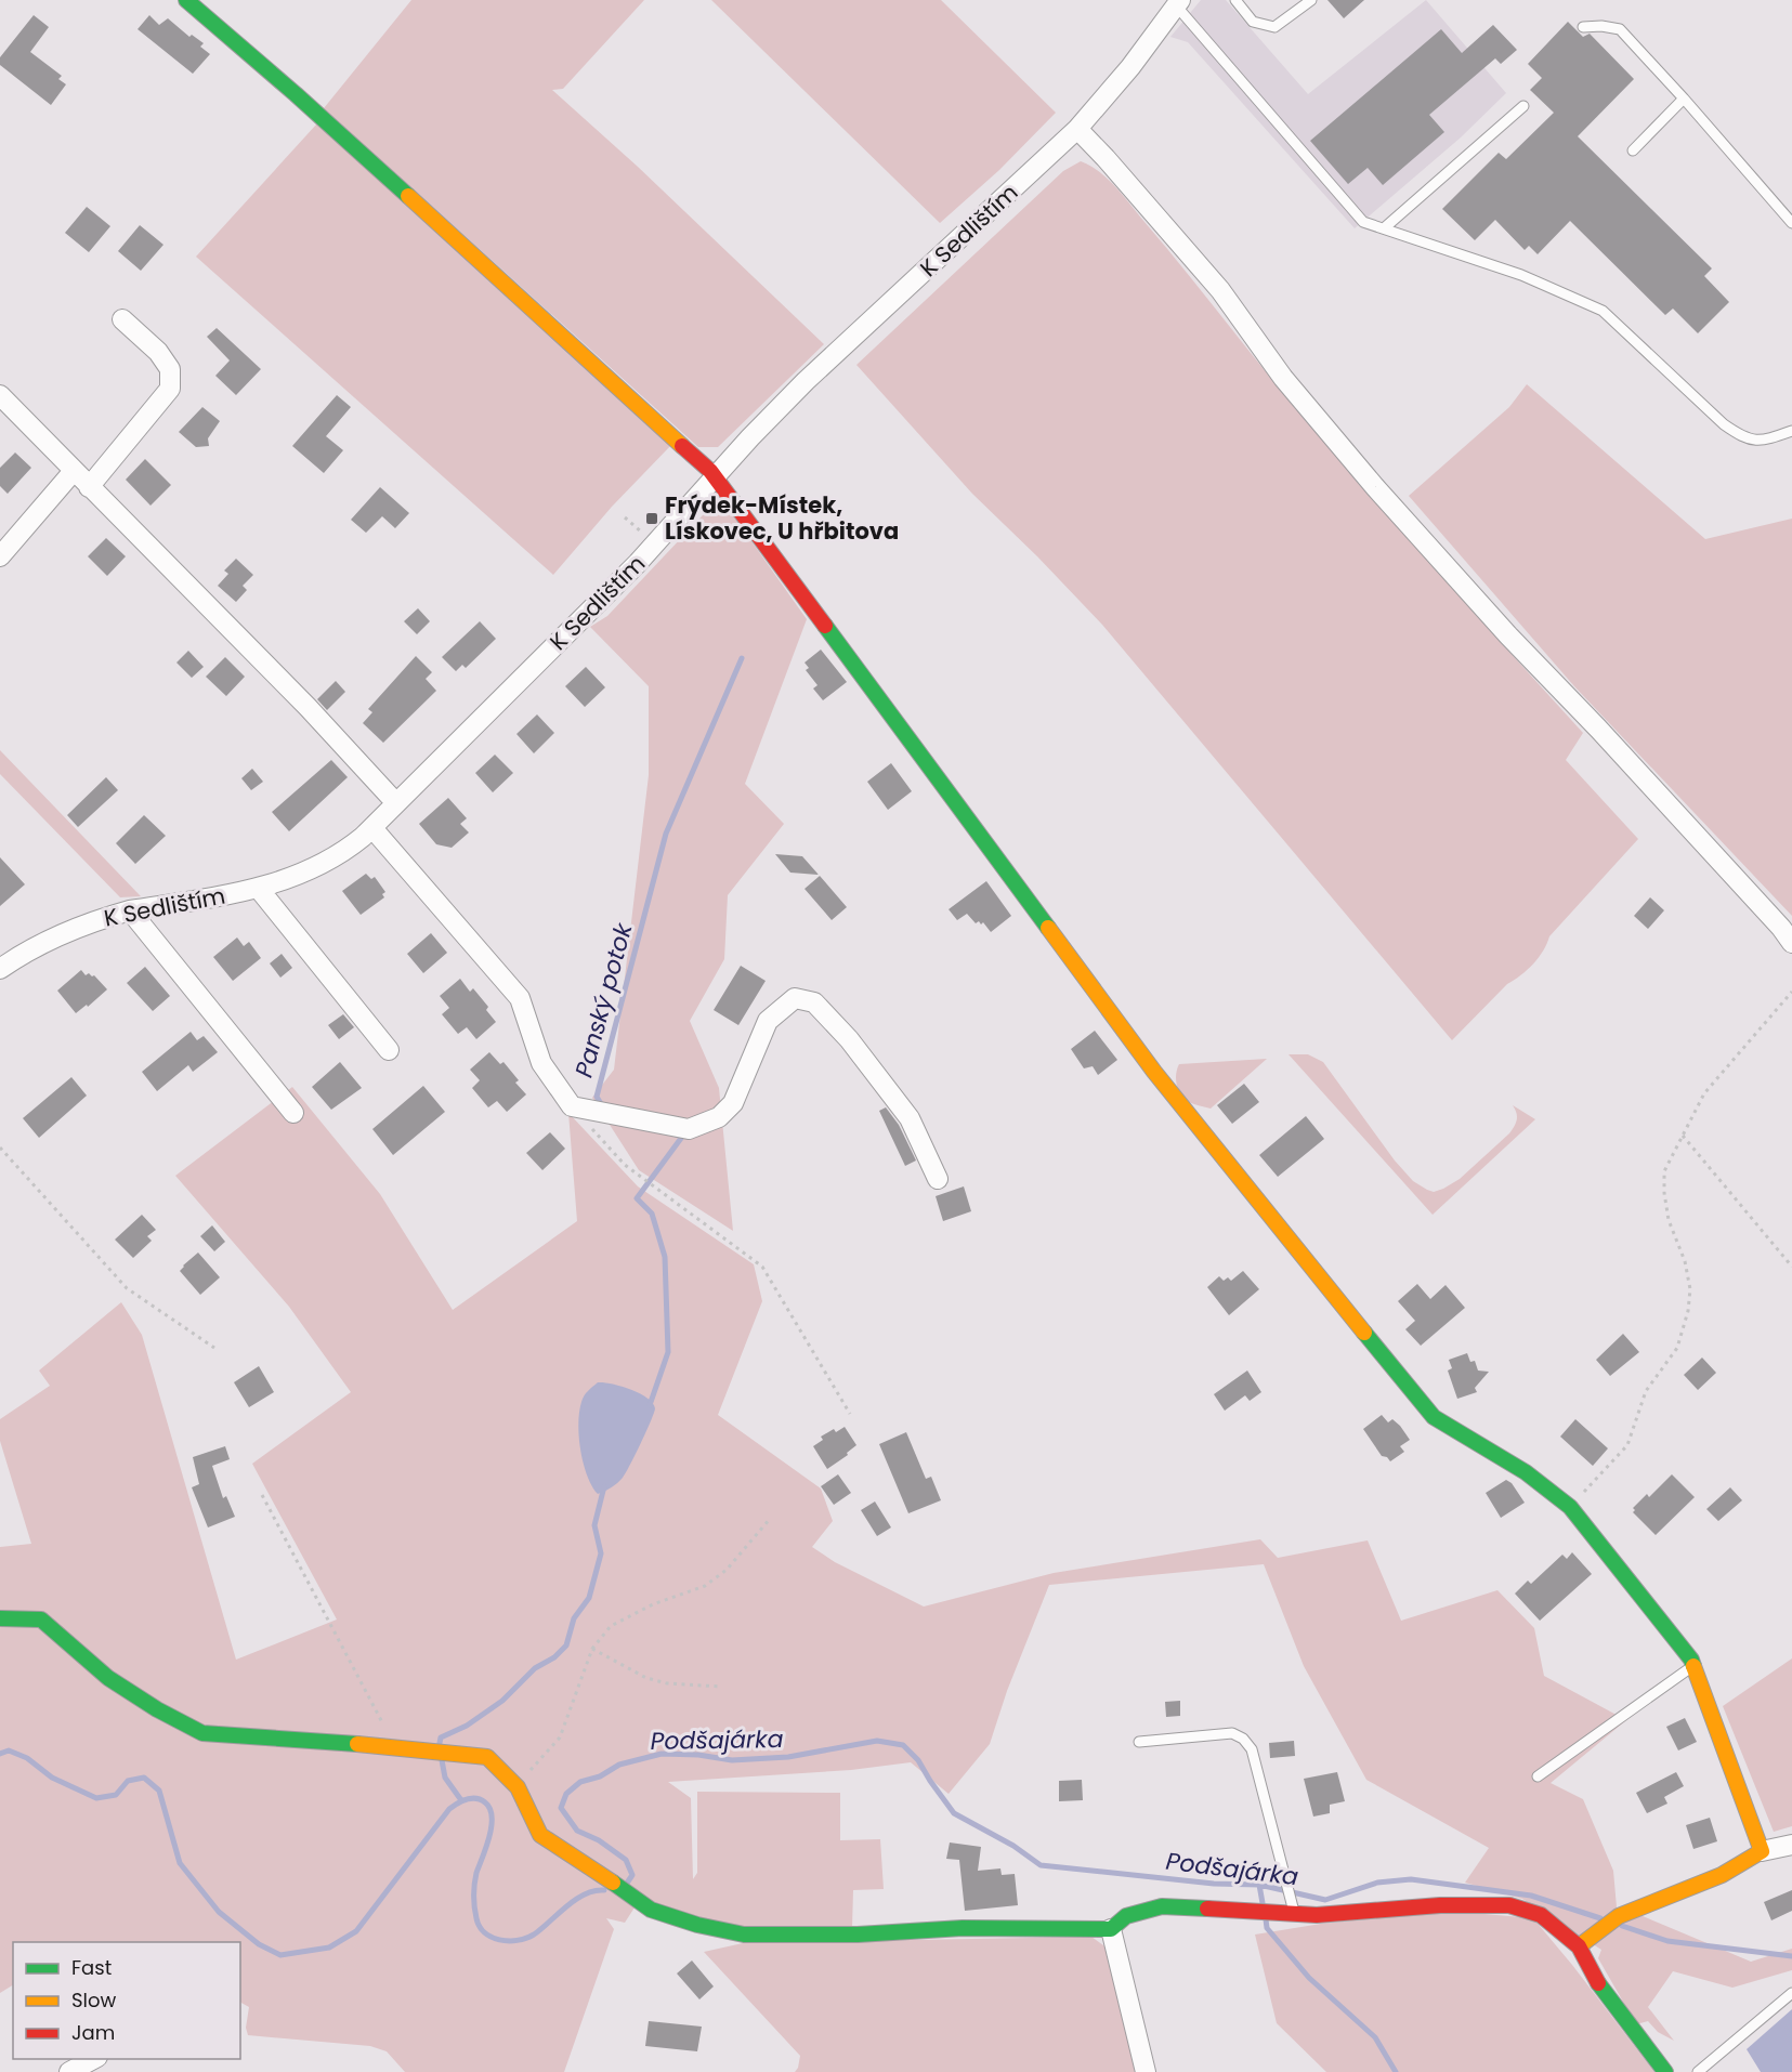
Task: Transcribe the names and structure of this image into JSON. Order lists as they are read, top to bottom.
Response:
{
  "streets": {
    "street": ["K Sedlištím"]
  },
  "water": ["Panský potok", "Podšajárka"],
  "places": {
    "transit": ["Frýdek-Místek, Lískovec, U hřbitova"]
  },
  "legend": ["Fast", "Slow", "Jam"]
}
